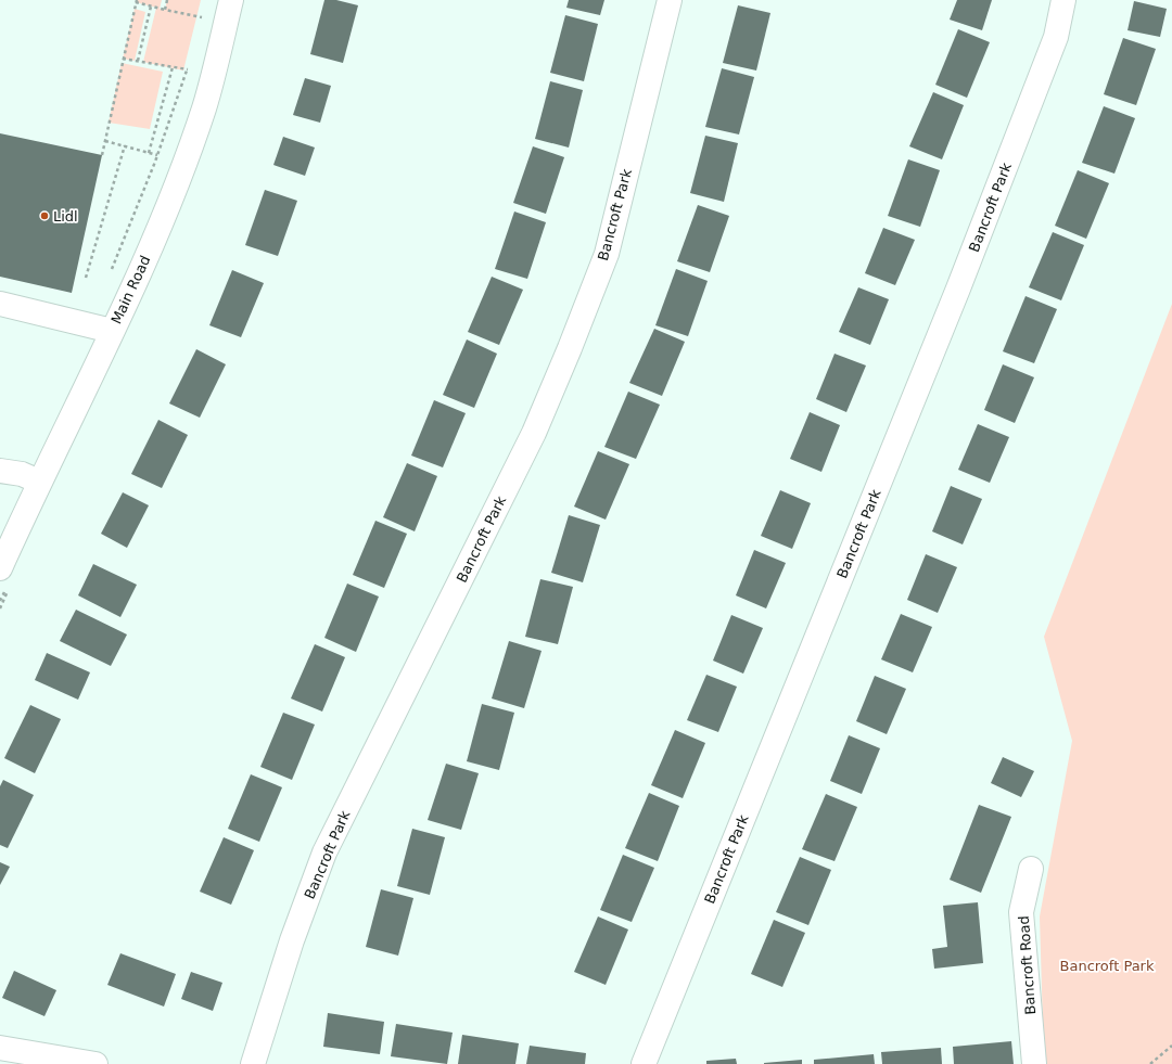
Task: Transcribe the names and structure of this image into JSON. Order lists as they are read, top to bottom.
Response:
{
  "streets": {
    "street": ["Bancroft Park", "Main Road", "Bancroft Road"]
  },
  "parks": ["Bancroft Park"],
  "places": ["Lidl"]
}
